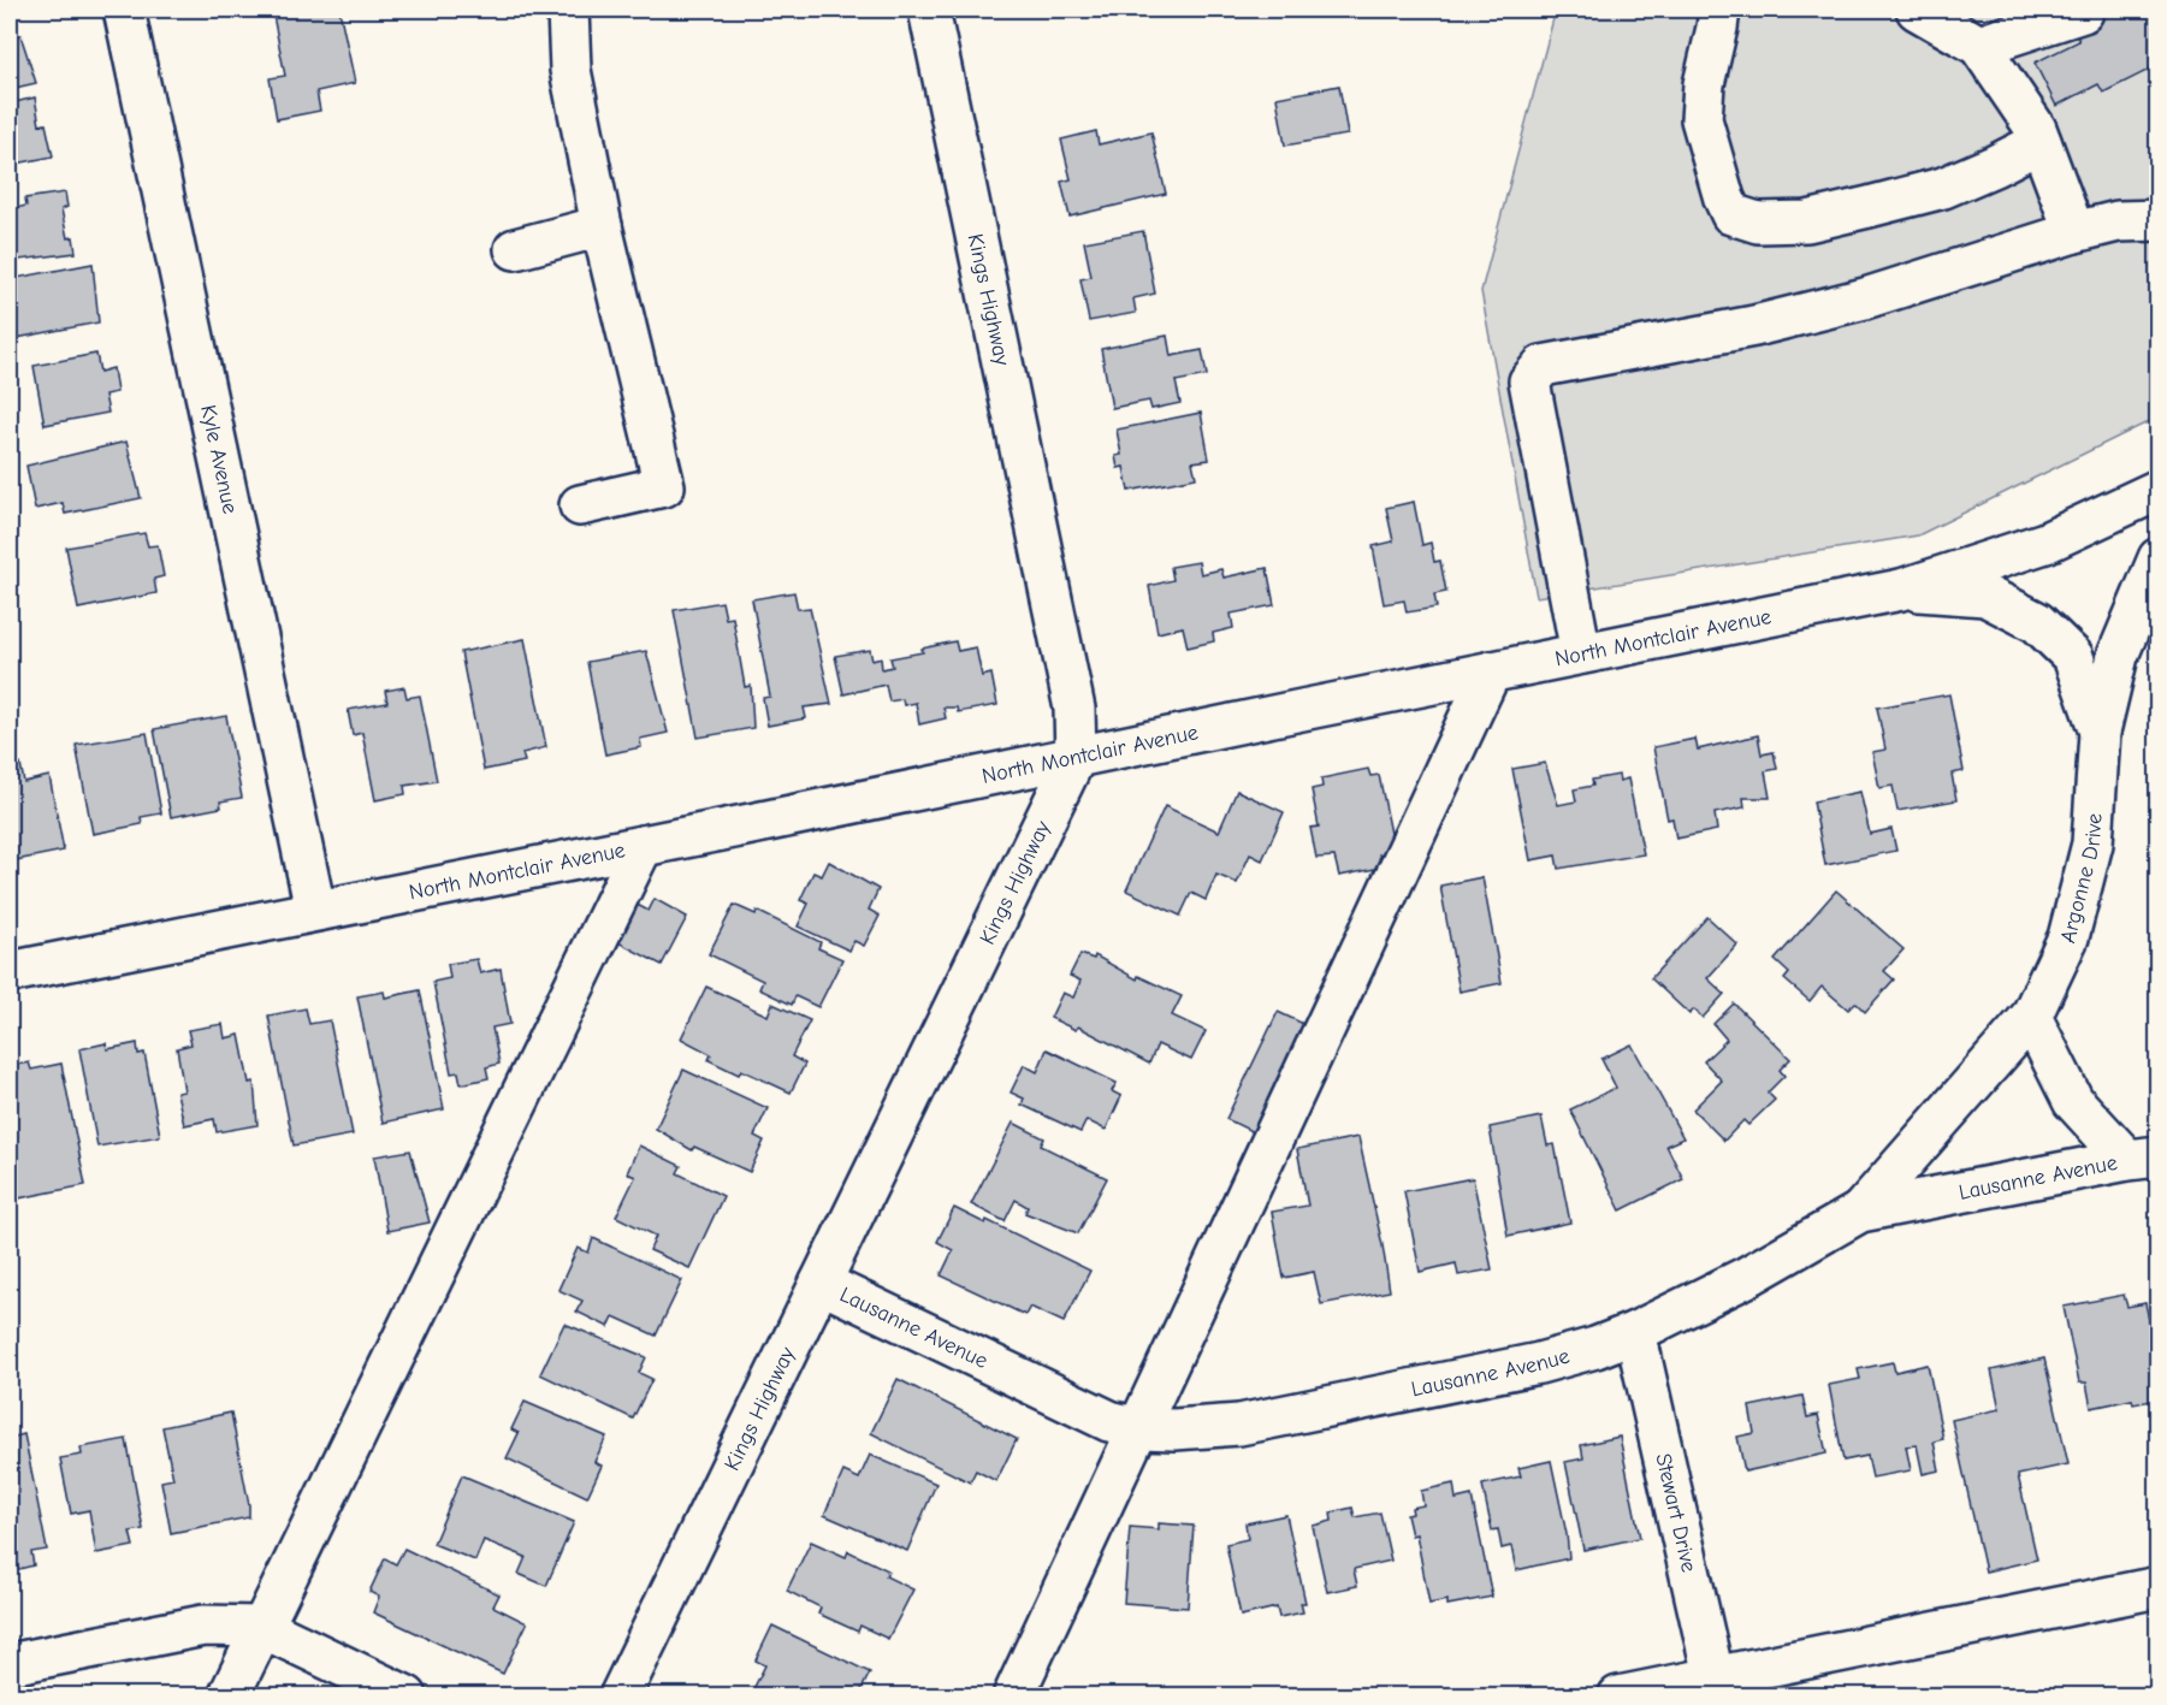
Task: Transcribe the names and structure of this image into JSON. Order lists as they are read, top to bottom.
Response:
{
  "streets": {
    "street": [
      "Kings Highway",
      "Kyle Avenue",
      "North Montclair Avenue",
      "Argonne Drive",
      "Lausanne Avenue",
      "Stewart Drive"
    ]
  },
  "crossings": [
    ["Kings Highway", "North Montclair Avenue"],
    ["Kings Highway", "Lausanne Avenue"],
    ["Kyle Avenue", "North Montclair Avenue"],
    ["North Montclair Avenue", "Argonne Drive"],
    ["Argonne Drive", "Lausanne Avenue"],
    ["Lausanne Avenue", "Stewart Drive"]
  ]
}
